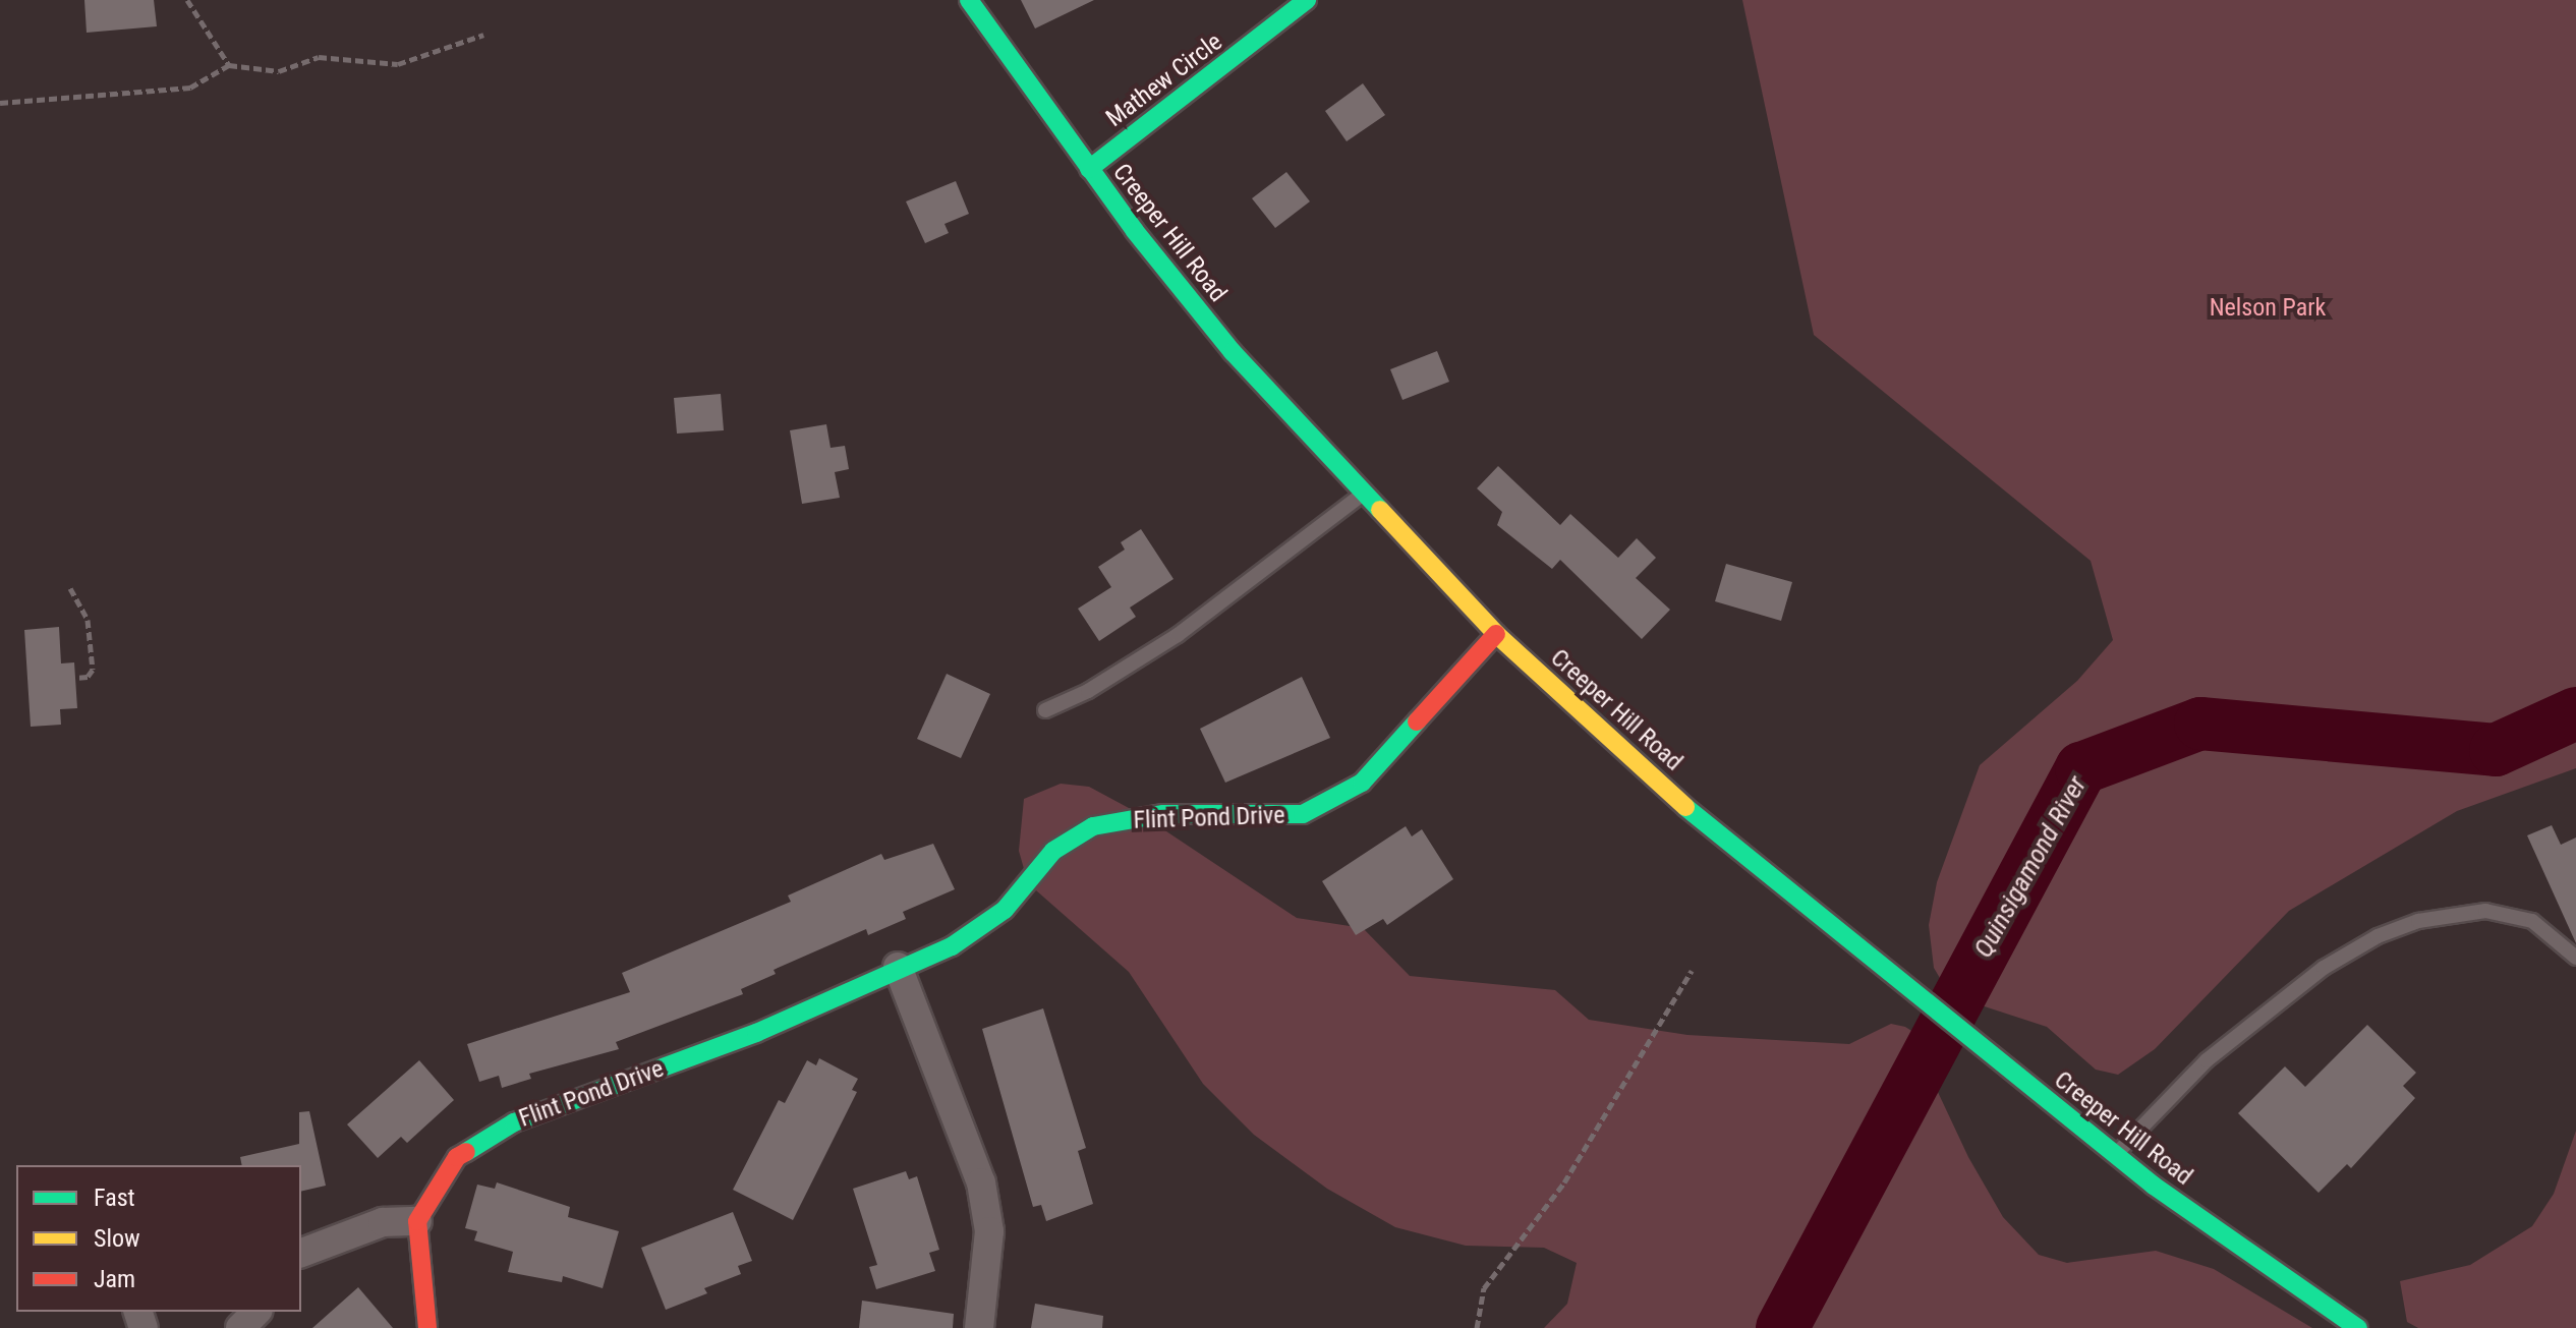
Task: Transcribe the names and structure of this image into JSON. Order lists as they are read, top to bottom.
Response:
{
  "streets": {
    "street": ["Mathew Circle", "Creeper Hill Road", "Flint Pond Drive"]
  },
  "crossings": [
    ["Mathew Circle", "Creeper Hill Road"],
    ["Creeper Hill Road", "Flint Pond Drive"]
  ],
  "water": ["Quinsigamond River"],
  "parks": ["Nelson Park"],
  "legend": ["Fast", "Slow", "Jam"]
}
